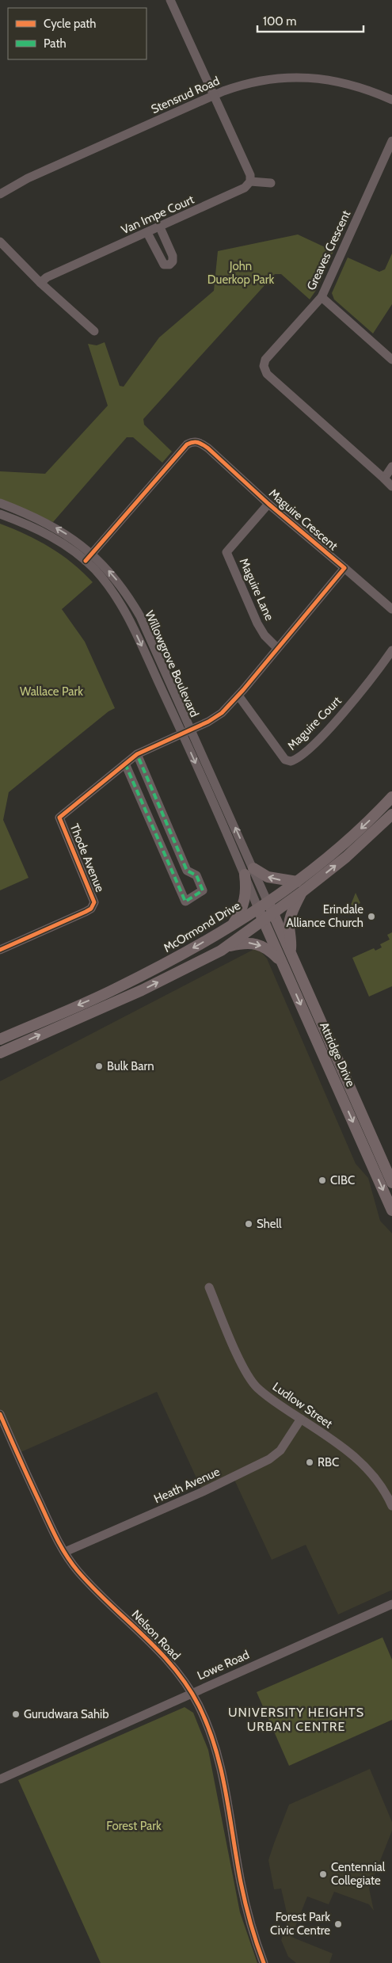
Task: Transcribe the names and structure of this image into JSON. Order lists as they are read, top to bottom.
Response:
{
  "streets": {
    "main road": ["McOrmond Drive", "Attridge Drive"],
    "street": [
      "Stensrud Road",
      "Van Impe Court",
      "Greaves Crescent",
      "Maguire Crescent",
      "Maguire Lane",
      "Willowgrove Boulevard",
      "Maguire Court",
      "Thode Avenue",
      "Ludlow Street",
      "Heath Avenue",
      "Nelson Road",
      "Lowe Road"
    ]
  },
  "crossings": [
    ["Maguire Crescent", "Maguire Lane"],
    ["Maguire Crescent", "Willowgrove Boulevard"],
    ["Willowgrove Boulevard", "Thode Avenue"],
    ["Willowgrove Boulevard", "McOrmond Drive"],
    ["Willowgrove Boulevard", "Attridge Drive"],
    ["McOrmond Drive", "Attridge Drive"],
    ["Ludlow Street", "Heath Avenue"],
    ["Heath Avenue", "Nelson Road"],
    ["Nelson Road", "Lowe Road"]
  ],
  "districts": ["UNIVERSITY HEIGHTS URBAN CENTRE"],
  "parks": ["John Duerkop Park", "Wallace Park", "Forest Park"],
  "places": [
    "Erindale Alliance Church",
    "Bulk Barn",
    "CIBC",
    "Shell",
    "RBC",
    "Gurudwara Sahib",
    "Centennial Collegiate",
    "Forest Park Civic Centre"
  ],
  "legend": ["Cycle path", "Path"],
  "scale_bar": "100 m"
}
